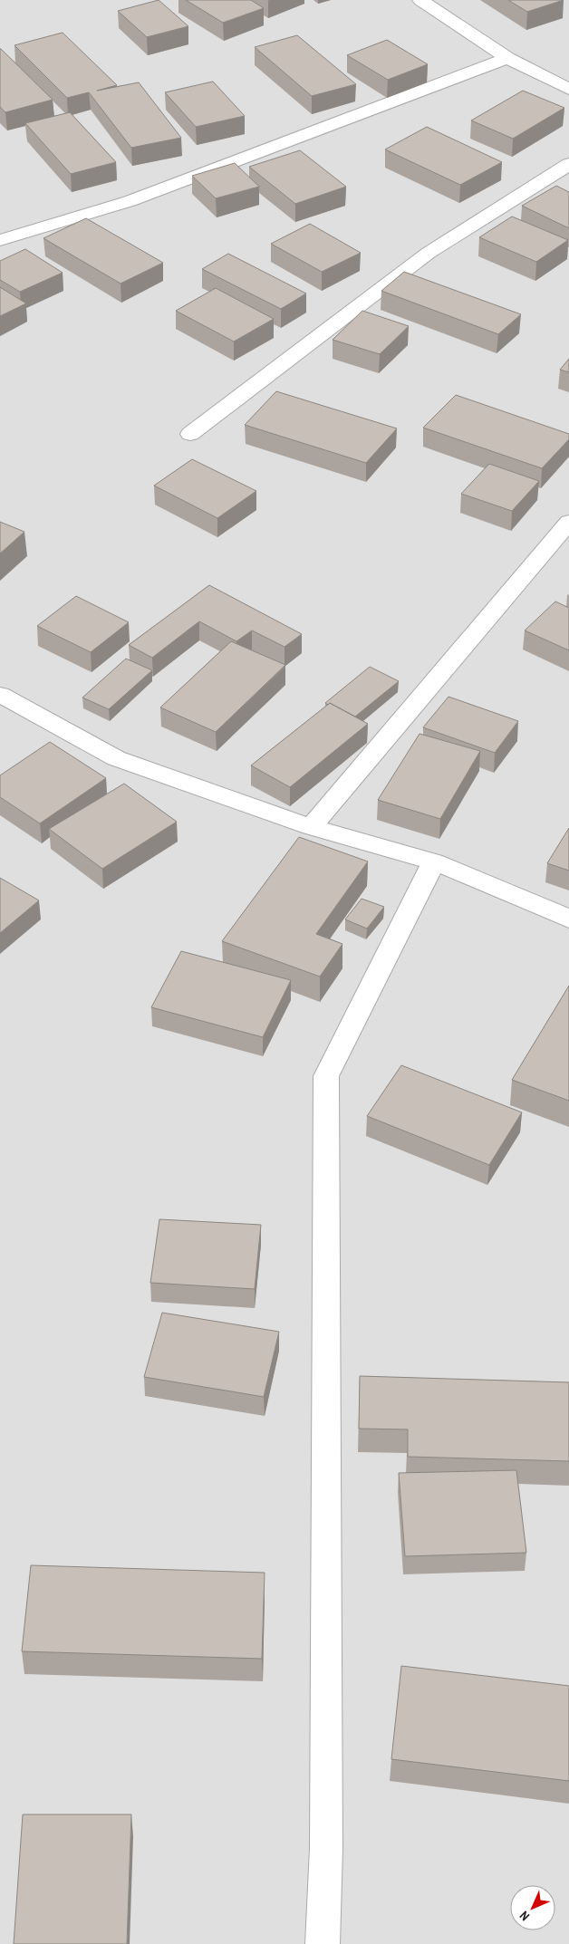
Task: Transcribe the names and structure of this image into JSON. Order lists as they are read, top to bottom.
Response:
{
  "north": "bottom left"
}
